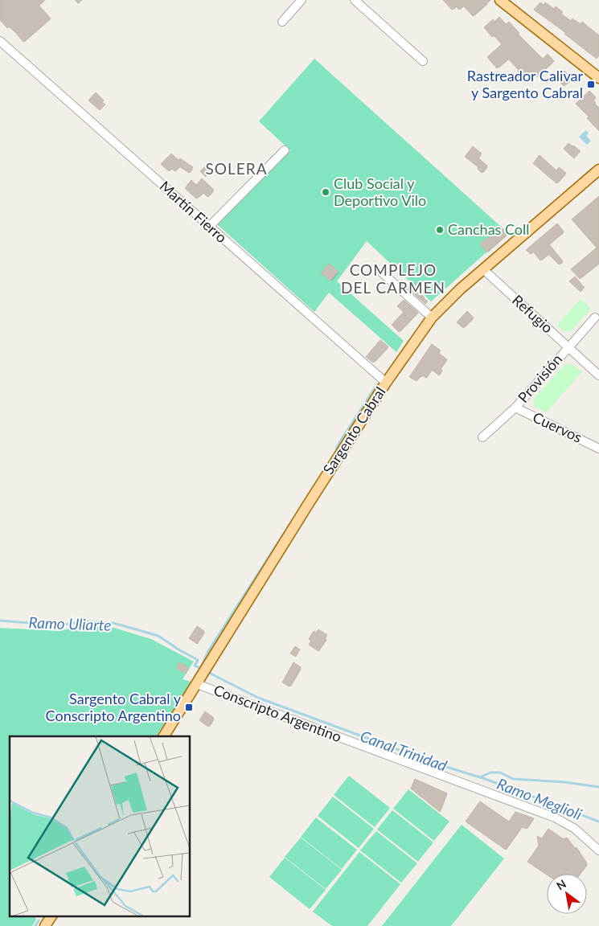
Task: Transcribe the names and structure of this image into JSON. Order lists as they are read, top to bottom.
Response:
{
  "streets": {
    "main road": ["Sargento Cabral"],
    "street": [
      "Martín Fierro",
      "Refugio",
      "Provisión",
      "Cuervos",
      "Conscripto Argentino"
    ]
  },
  "crossings": [
    ["Martín Fierro", "Sargento Cabral"],
    ["Refugio", "Provisión"],
    ["Refugio", "Sargento Cabral"],
    ["Provisión", "Cuervos"],
    ["Sargento Cabral", "Conscripto Argentino"]
  ],
  "districts": ["SOLERA", "COMPLEJO DEL CARMEN"],
  "water": ["Ramo Uliarte", "Canal Trinidad", "Ramo Meglioli"],
  "places": {
    "transit": ["Rastreador Calivar y Sargento Cabral", "Sargento Cabral y Conscripto Argentino"],
    "other": ["Club Social y Deportivo Vilo", "Canchas Coll"]
  },
  "north": "top left"
}
